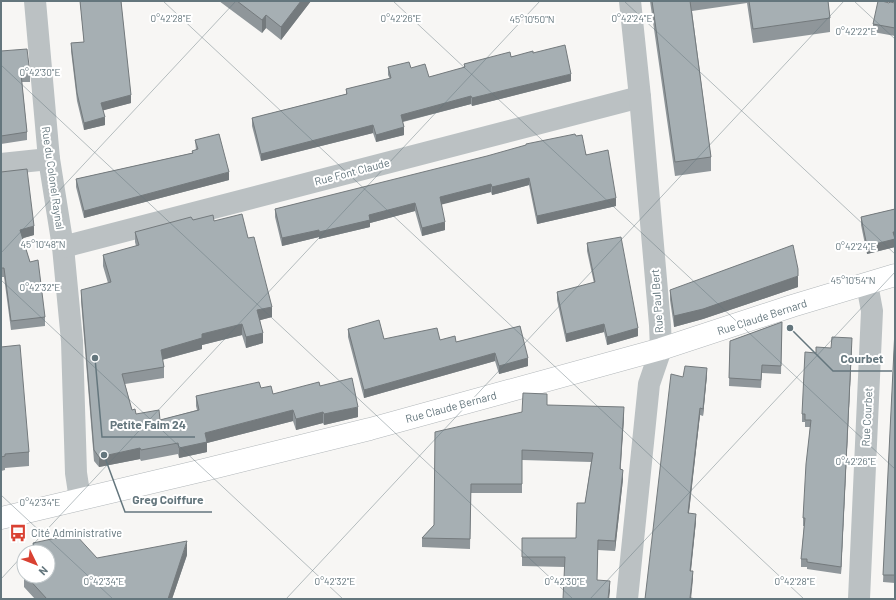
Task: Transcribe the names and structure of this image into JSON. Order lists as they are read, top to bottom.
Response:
{
  "streets": {
    "main road": ["Rue Claude Bernard"],
    "street": [
      "Rue Font Claude",
      "Rue du Colonel Raynal",
      "Rue Paul Bert",
      "Rue Courbet"
    ]
  },
  "crossings": [
    ["Rue Font Claude", "Rue du Colonel Raynal"],
    ["Rue Font Claude", "Rue Paul Bert"],
    ["Rue du Colonel Raynal", "Rue Claude Bernard"],
    ["Rue Paul Bert", "Rue Claude Bernard"],
    ["Rue Claude Bernard", "Rue Courbet"]
  ],
  "places": {
    "other": ["Courbet", "Petite Faim 24", "Greg Coiffure"],
    "bus stop": ["Cité Administrative"]
  },
  "north": "bottom right",
  "coordinates": [
    "0°42'28\"E",
    "0°42'26\"E",
    "0°42'24\"E",
    "45°10'50\"N",
    "0°42'22\"E",
    "0°42'30\"E",
    "45°10'48\"N",
    "45°10'54\"N",
    "0°42'32\"E",
    "0°42'34\"E"
  ]
}
